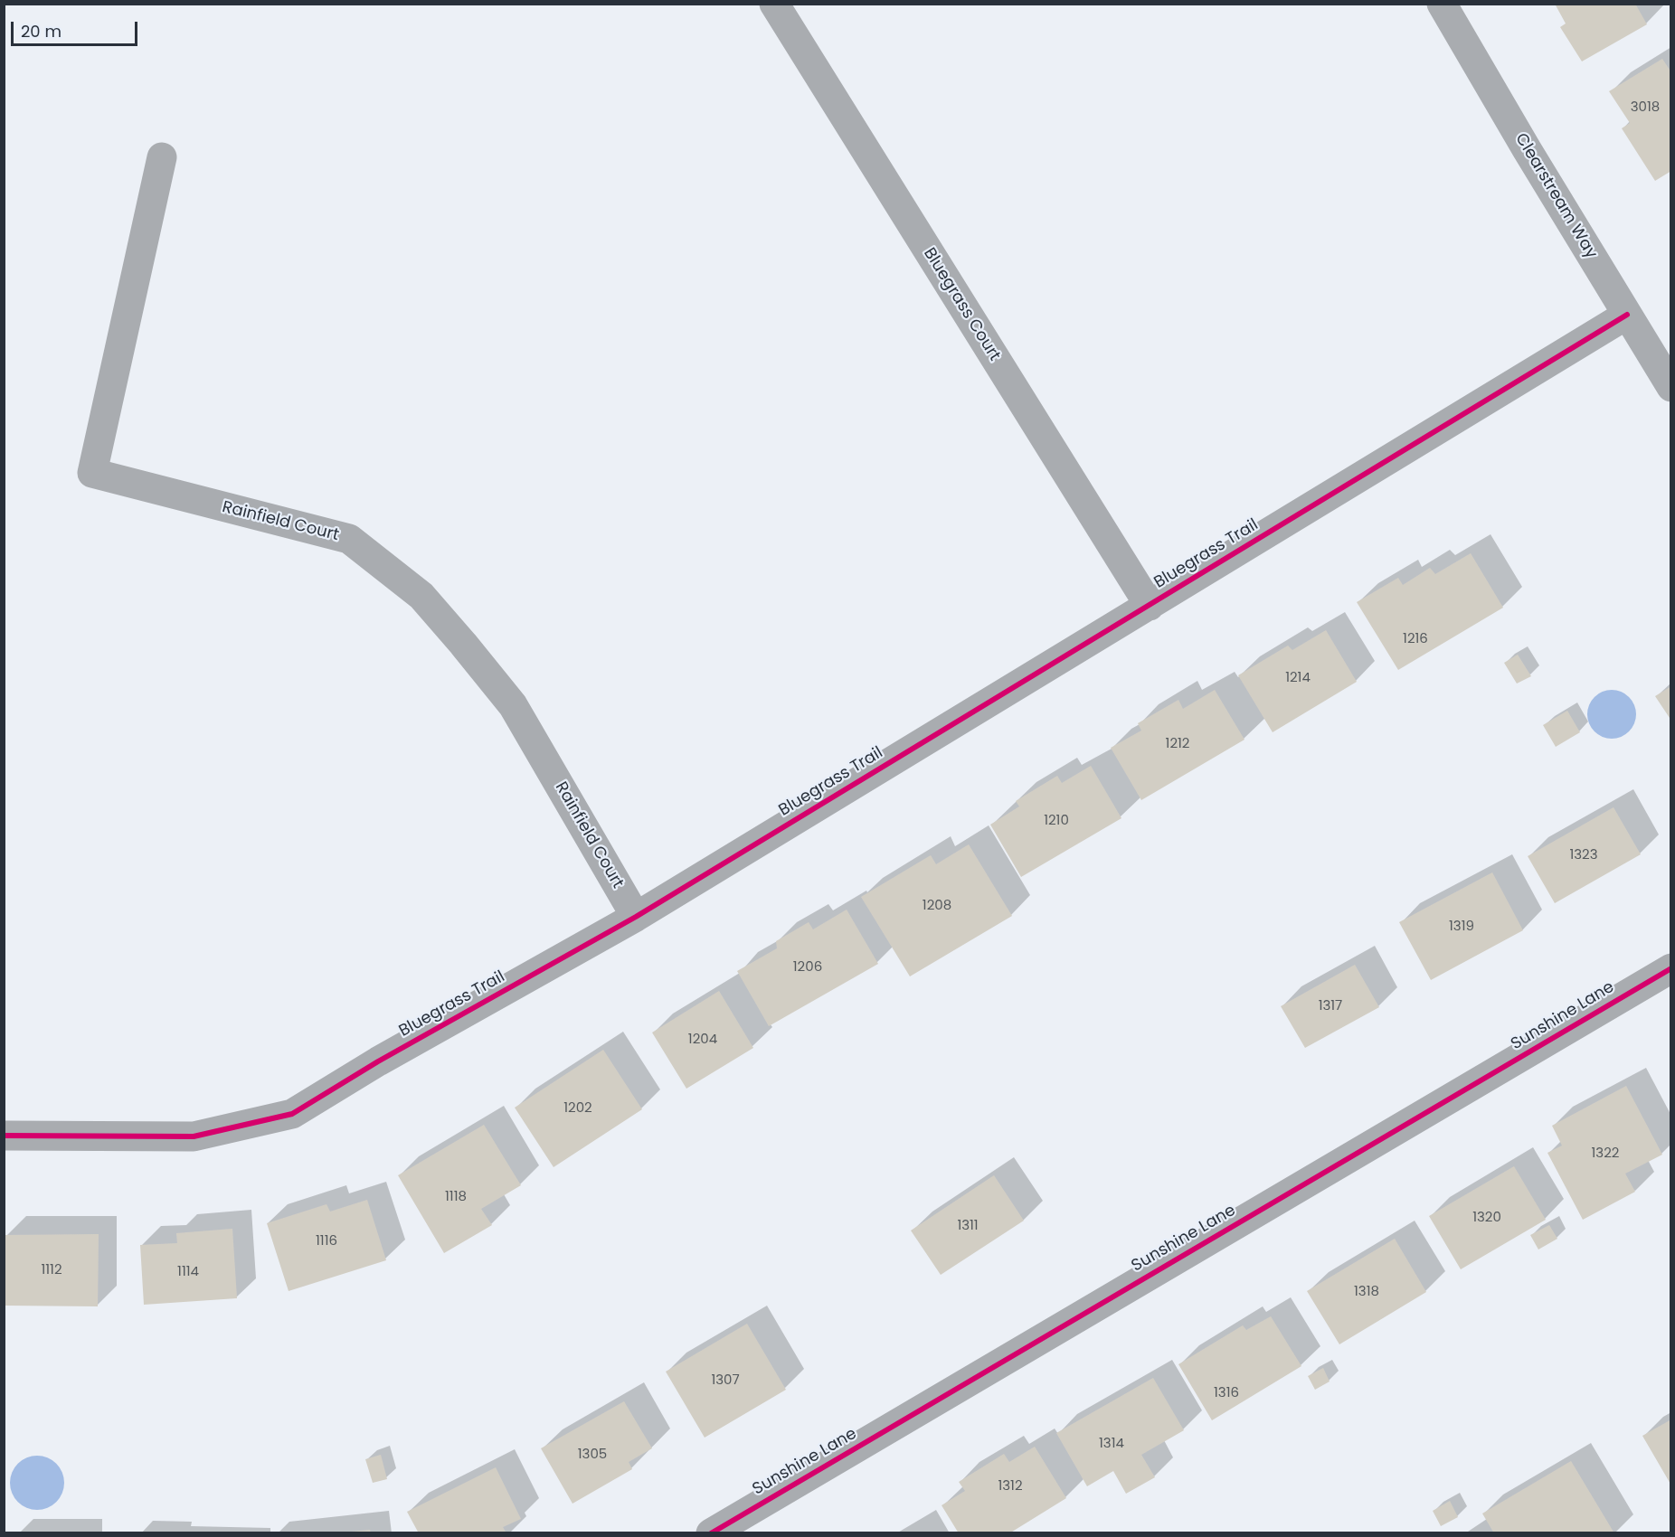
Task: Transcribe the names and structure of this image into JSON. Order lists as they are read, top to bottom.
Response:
{
  "streets": {
    "street": [
      "Clearstream Way",
      "Bluegrass Court",
      "Rainfield Court",
      "Bluegrass Trail",
      "Sunshine Lane"
    ]
  },
  "crossings": [
    ["Clearstream Way", "Bluegrass Trail"],
    ["Bluegrass Court", "Bluegrass Trail"],
    ["Rainfield Court", "Bluegrass Trail"]
  ],
  "house_numbers": [
    "3018",
    "1216",
    "1214",
    "1212",
    "1210",
    "1323",
    "1208",
    "1319",
    "1206",
    "1317",
    "1204",
    "1202",
    "1322",
    "1118",
    "1320",
    "1311",
    "1116",
    "1112",
    "1114",
    "1318",
    "1307",
    "1316",
    "1314",
    "1305",
    "1312"
  ],
  "scale_bar": "20 m"
}
